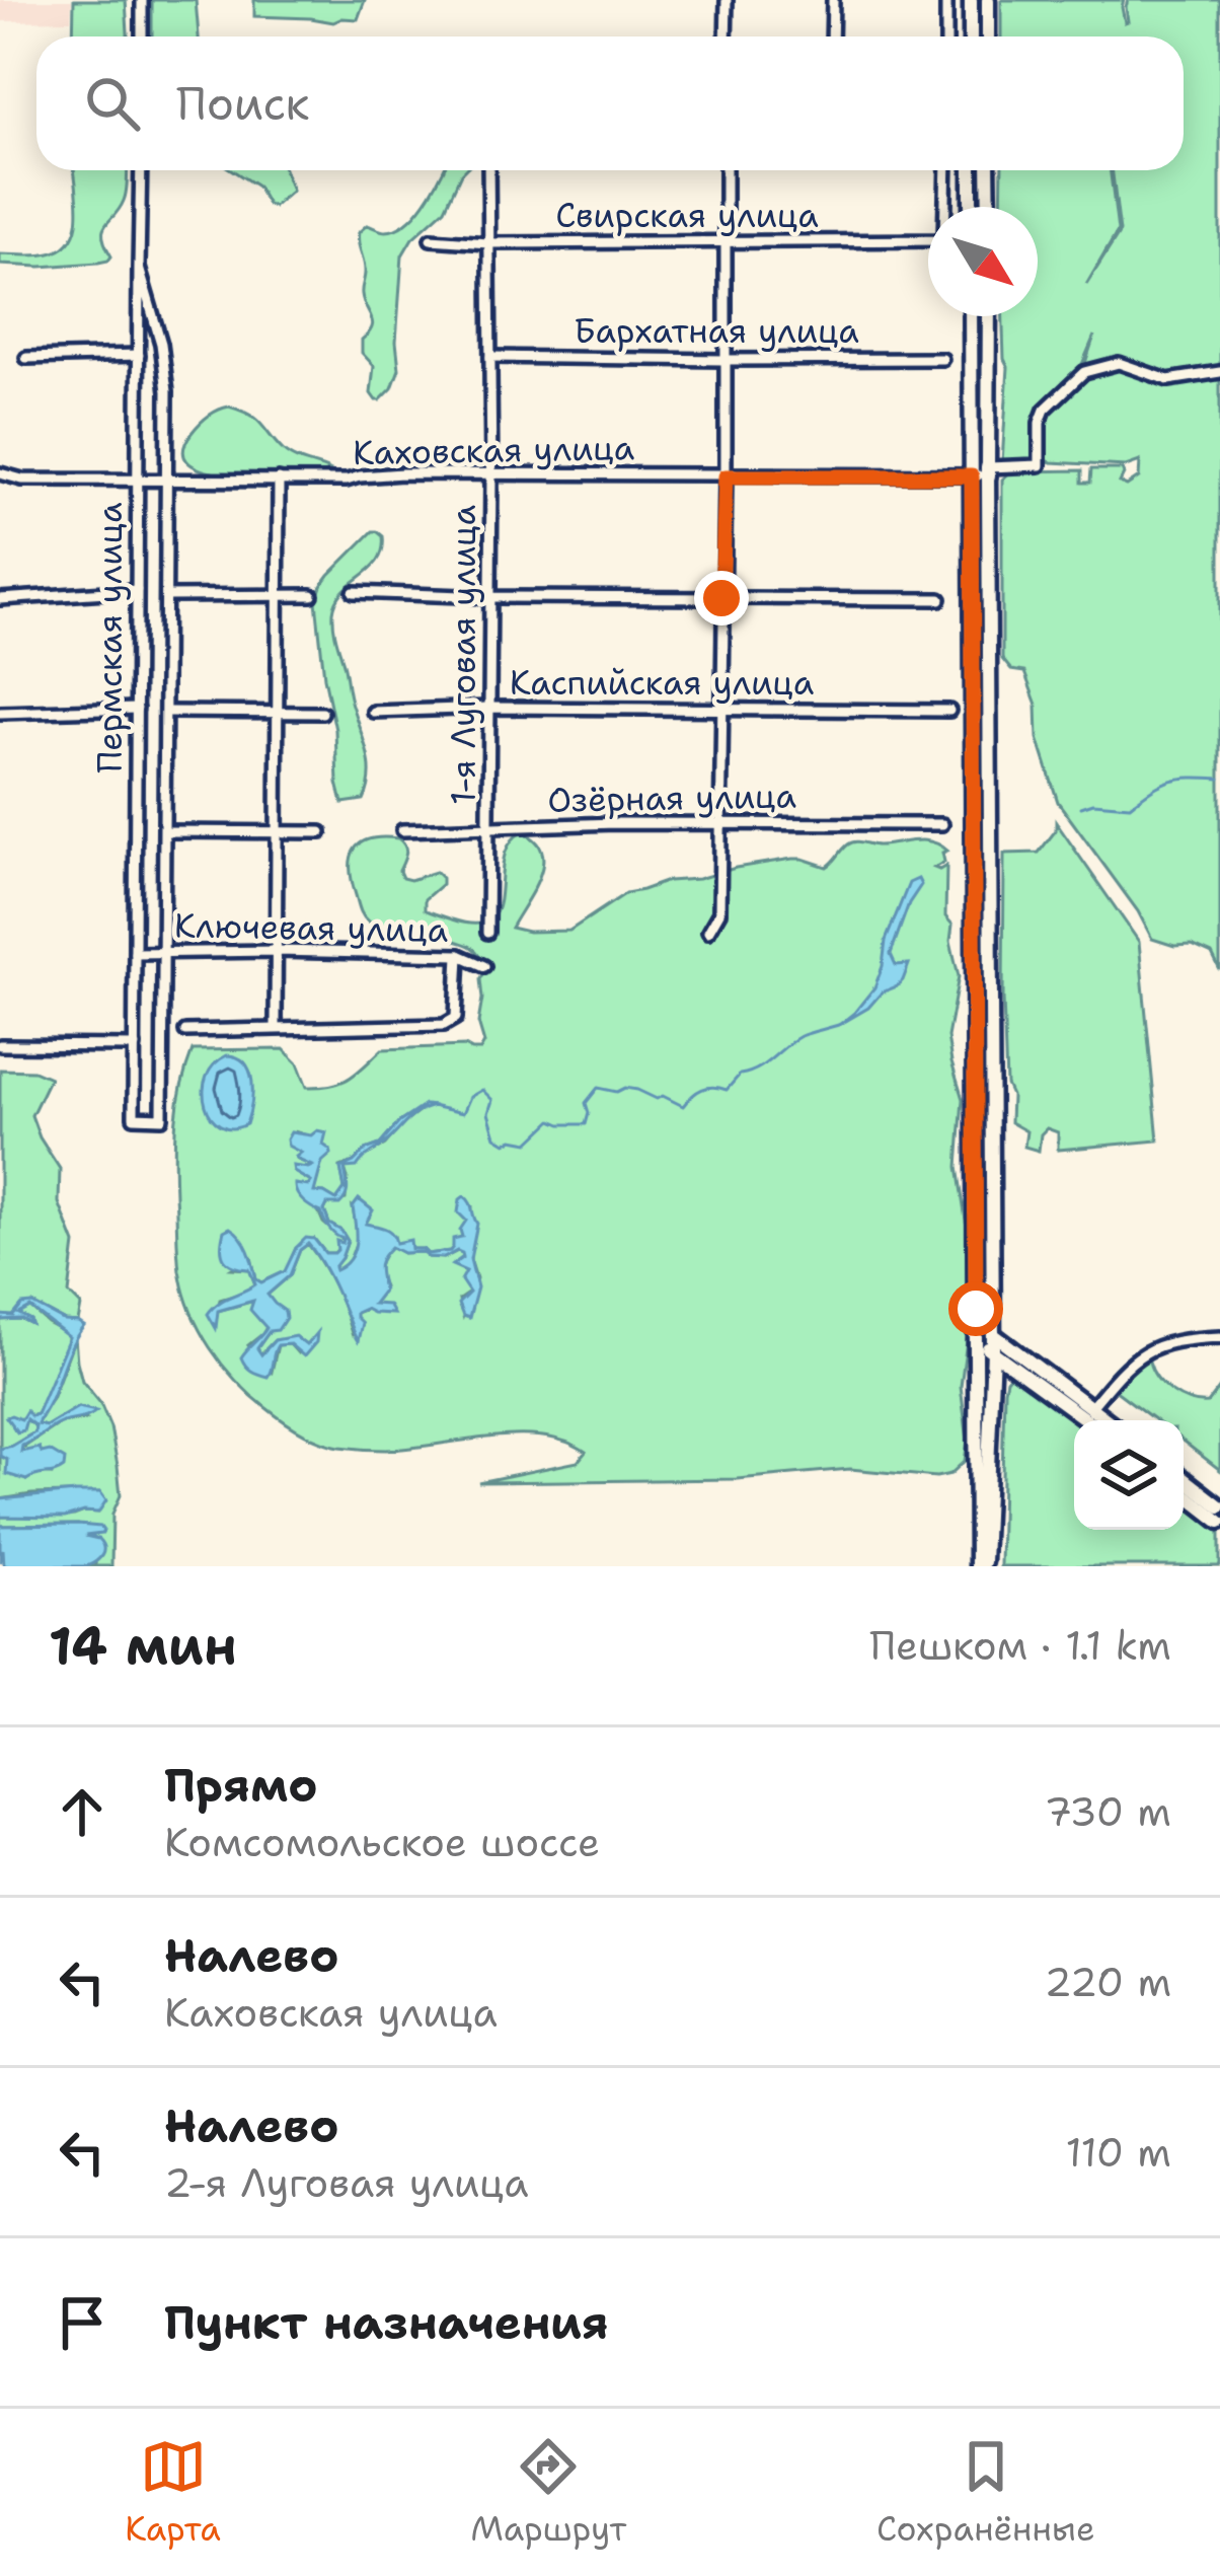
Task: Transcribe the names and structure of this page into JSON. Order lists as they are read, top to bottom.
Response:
{
  "streets": {
    "street": [
      "Свирская улица",
      "Бархатная улица",
      "Каховская улица",
      "Пермская улица",
      "1-я Луговая улица",
      "Каспийская улица",
      "Озёрная улица",
      "Ключевая улица"
    ]
  },
  "crossings": [
    ["Свирская улица", "1-я Луговая улица"],
    ["Бархатная улица", "1-я Луговая улица"],
    ["Каховская улица", "Пермская улица"],
    ["Каховская улица", "1-я Луговая улица"],
    ["Пермская улица", "Ключевая улица"],
    ["1-я Луговая улица", "Каспийская улица"],
    ["1-я Луговая улица", "Озёрная улица"]
  ],
  "north": "bottom right",
  "page": {
    "search": "Поиск",
    "heading": ["14 мин", "Пешком · 1.1 km"],
    "list": [
      ["Прямо", "Комсомольское шоссе", "730 m"],
      ["Налево", "Каховская улица", "220 m"],
      ["Налево", "2-я Луговая улица", "110 m"],
      "Пункт назначения"
    ],
    "nav": ["Карта", "Маршрут", "Сохранённые"]
  }
}
